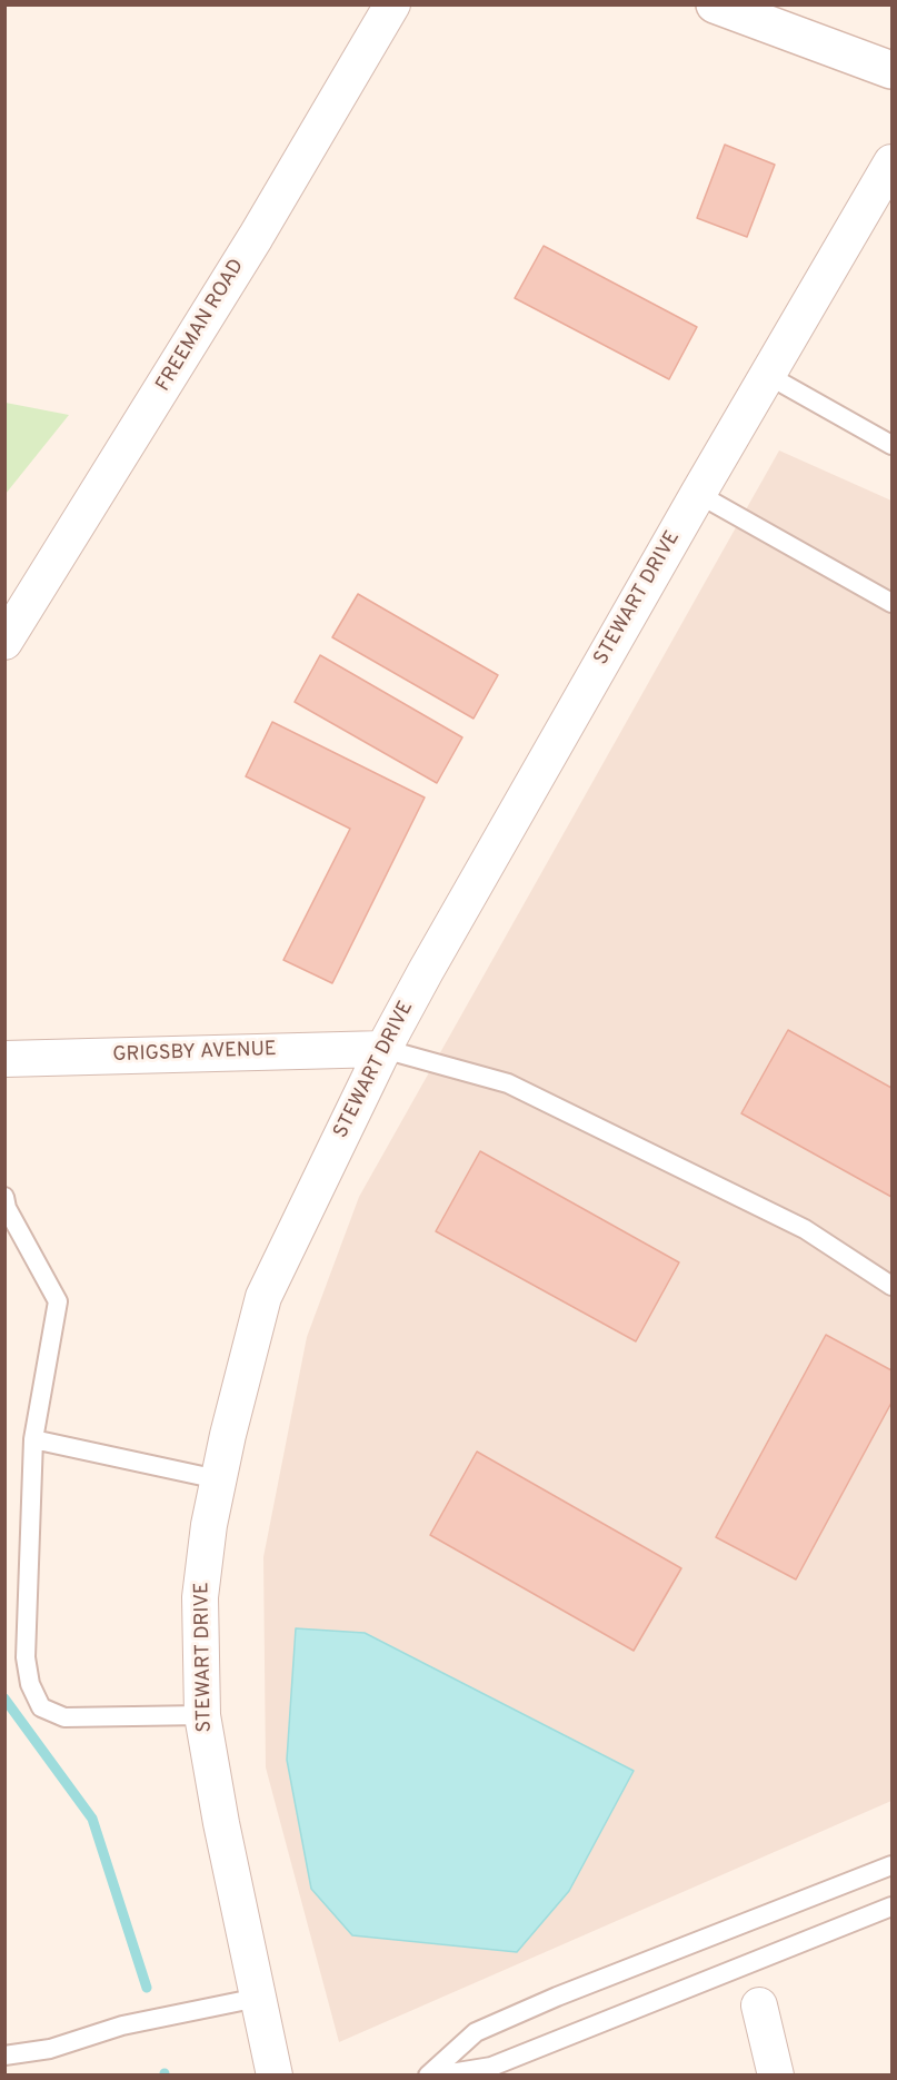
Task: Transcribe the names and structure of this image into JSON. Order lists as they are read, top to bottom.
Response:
{
  "streets": {
    "street": ["FREEMAN ROAD", "STEWART DRIVE", "GRIGSBY AVENUE"]
  },
  "crossings": [
    ["STEWART DRIVE", "GRIGSBY AVENUE"]
  ]
}
